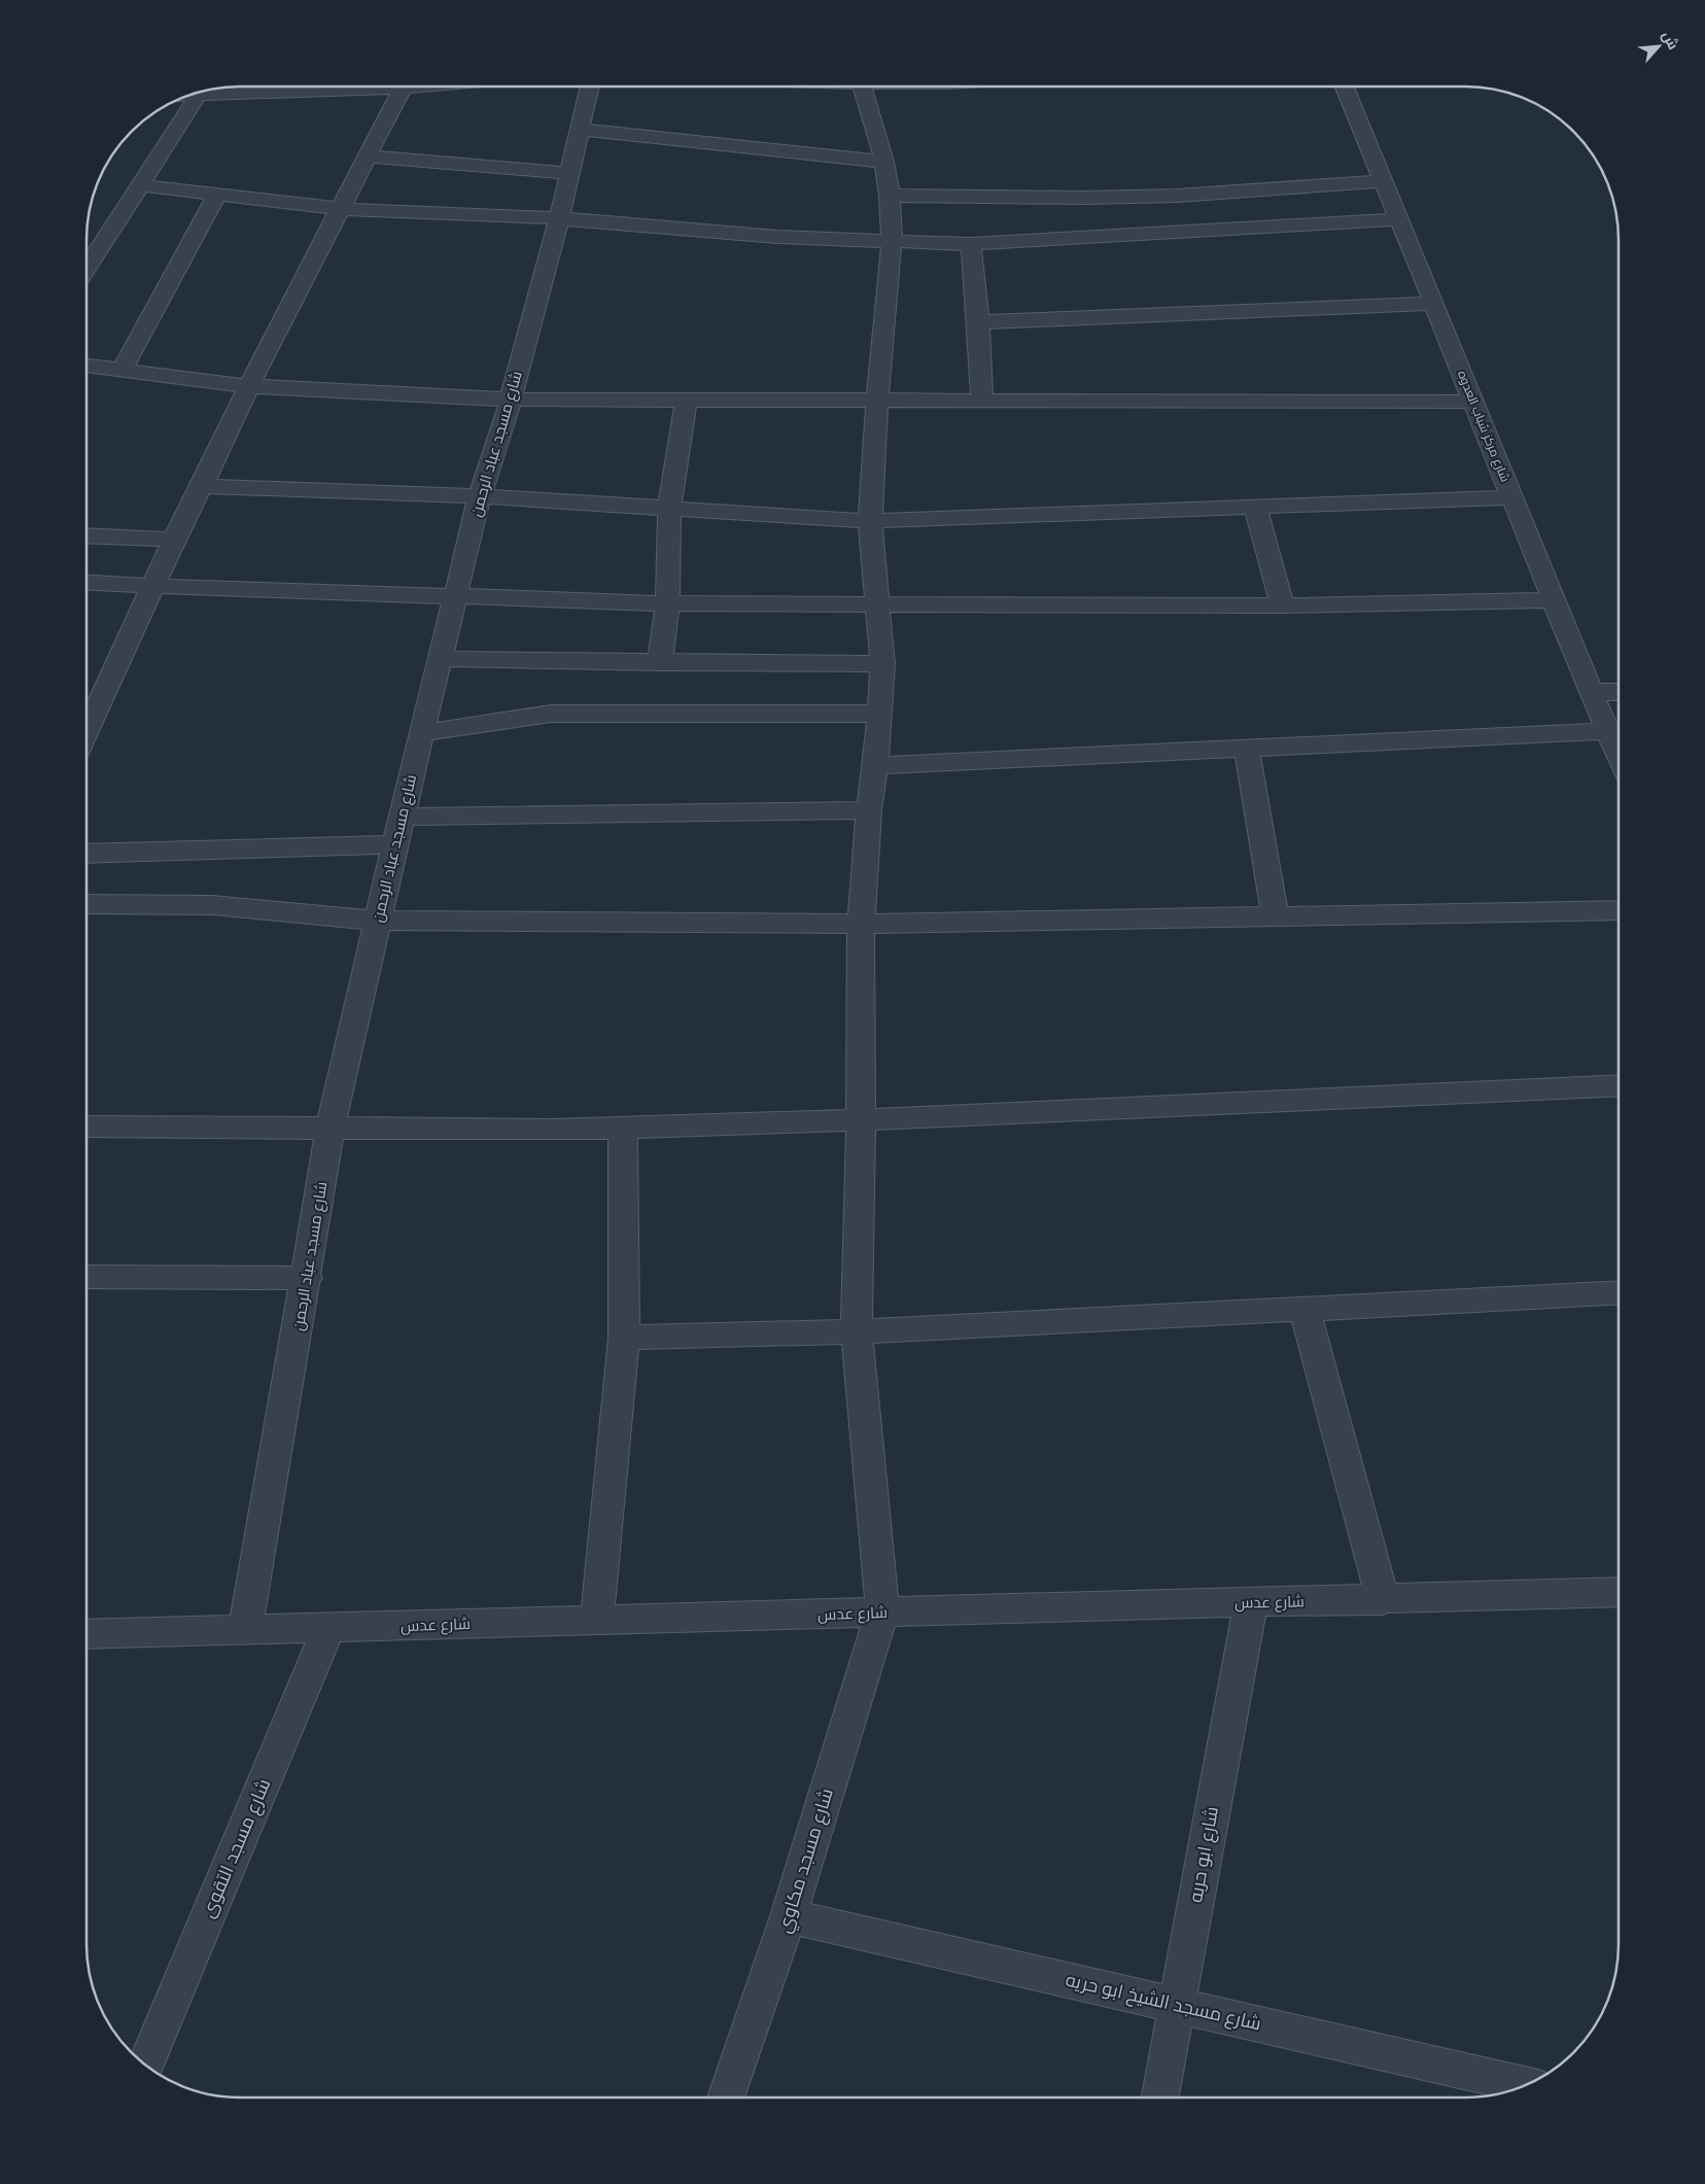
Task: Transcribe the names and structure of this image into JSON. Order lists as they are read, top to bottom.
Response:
{
  "streets": {
    "street": [
      "شارع مركز شباب العدوه",
      "شارع مسجد عباد الرحمن",
      "شارع عدس",
      "شارع مسجد التقوى",
      "شارع ابو حربه",
      "شارع مسجد مكاوي",
      "شارع مسجد الشيخ ابو حريه"
    ]
  },
  "crossings": [
    ["شارع مسجد عباد الرحمن", "شارع عدس"],
    ["شارع عدس", "شارع مسجد التقوى"],
    ["شارع عدس", "شارع ابو حربه"],
    ["شارع عدس", "شارع مسجد مكاوي"],
    ["شارع ابو حربه", "شارع مسجد الشيخ ابو حريه"],
    ["شارع مسجد مكاوي", "شارع مسجد الشيخ ابو حريه"]
  ],
  "north": "top right"
}
